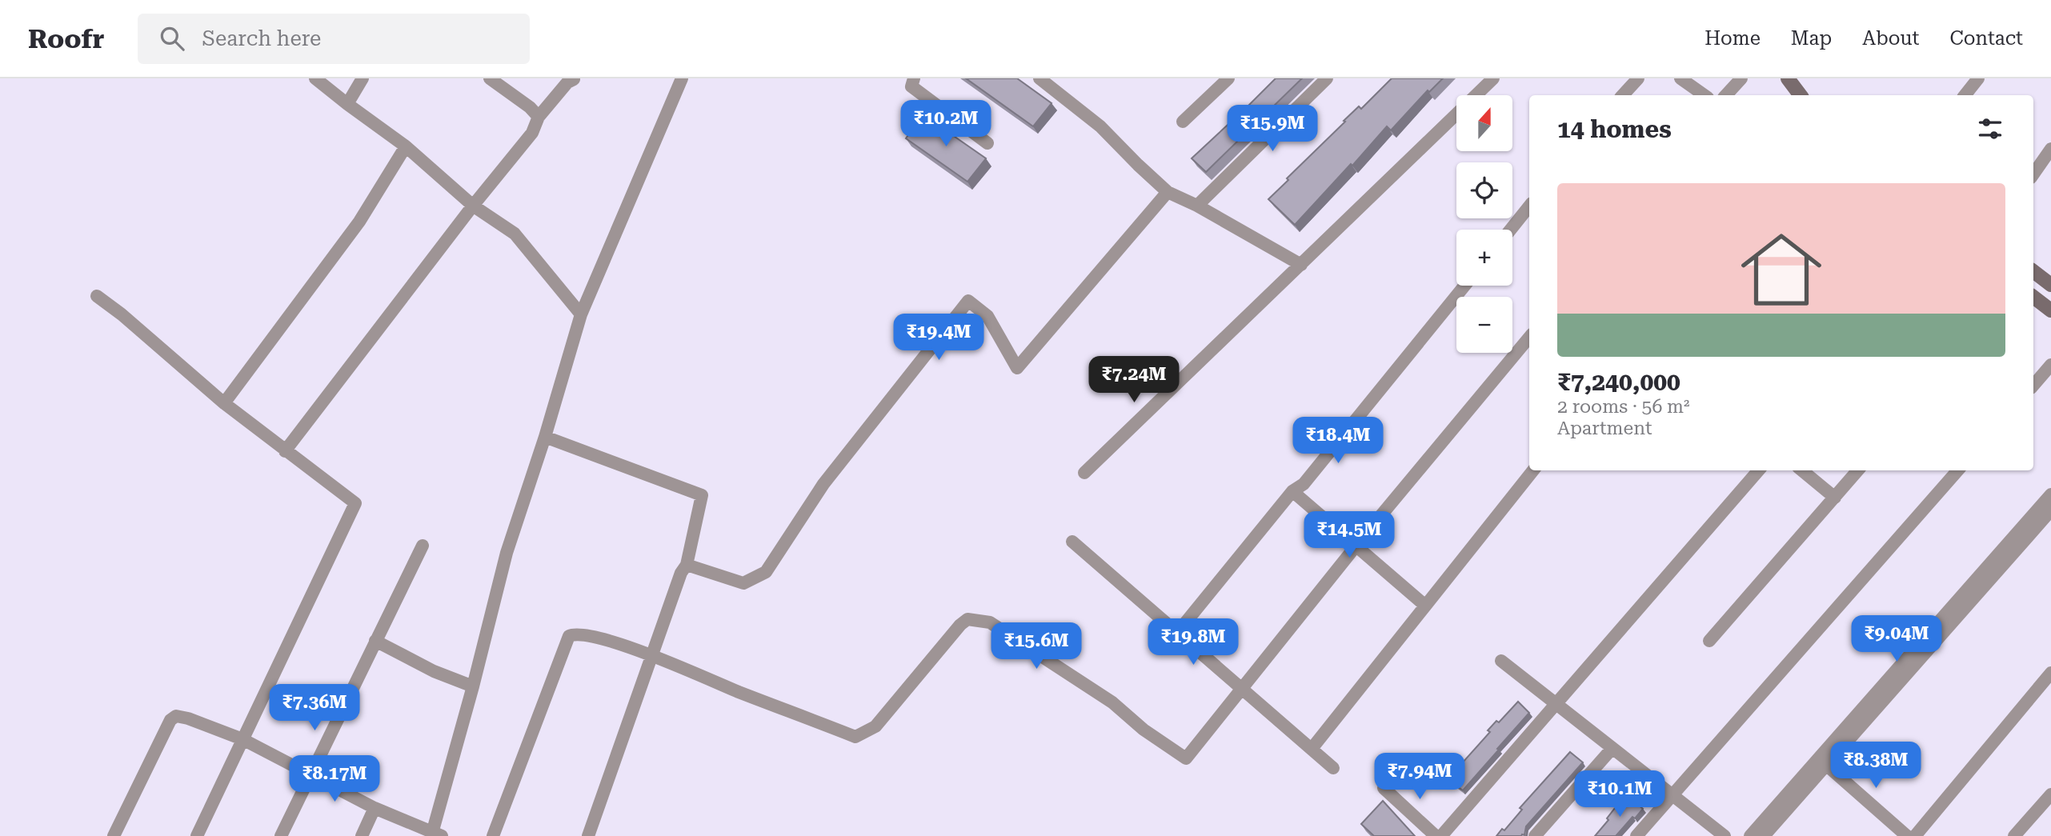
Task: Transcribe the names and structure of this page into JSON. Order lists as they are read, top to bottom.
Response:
{
  "north": "top",
  "page": {
    "header": "Roofr",
    "search": "Search here",
    "nav": [
      "Home",
      "Map",
      "About",
      "Contact"
    ],
    "map_buttons": ["+", "−"],
    "heading": "14 homes",
    "price": [
      "₹10.2M",
      "₹15.9M",
      "₹19.4M",
      "₹7.24M",
      "₹18.4M",
      "₹14.5M",
      "₹9.04M",
      "₹19.8M",
      "₹15.6M",
      "₹7.36M",
      "₹8.38M",
      "₹7.94M",
      "₹8.17M",
      "₹10.1M"
    ],
    "list": [
      {
        "name": "₹7,240,000",
        "note": "2 rooms · 56 m² · Apartment"
      }
    ]
  }
}
